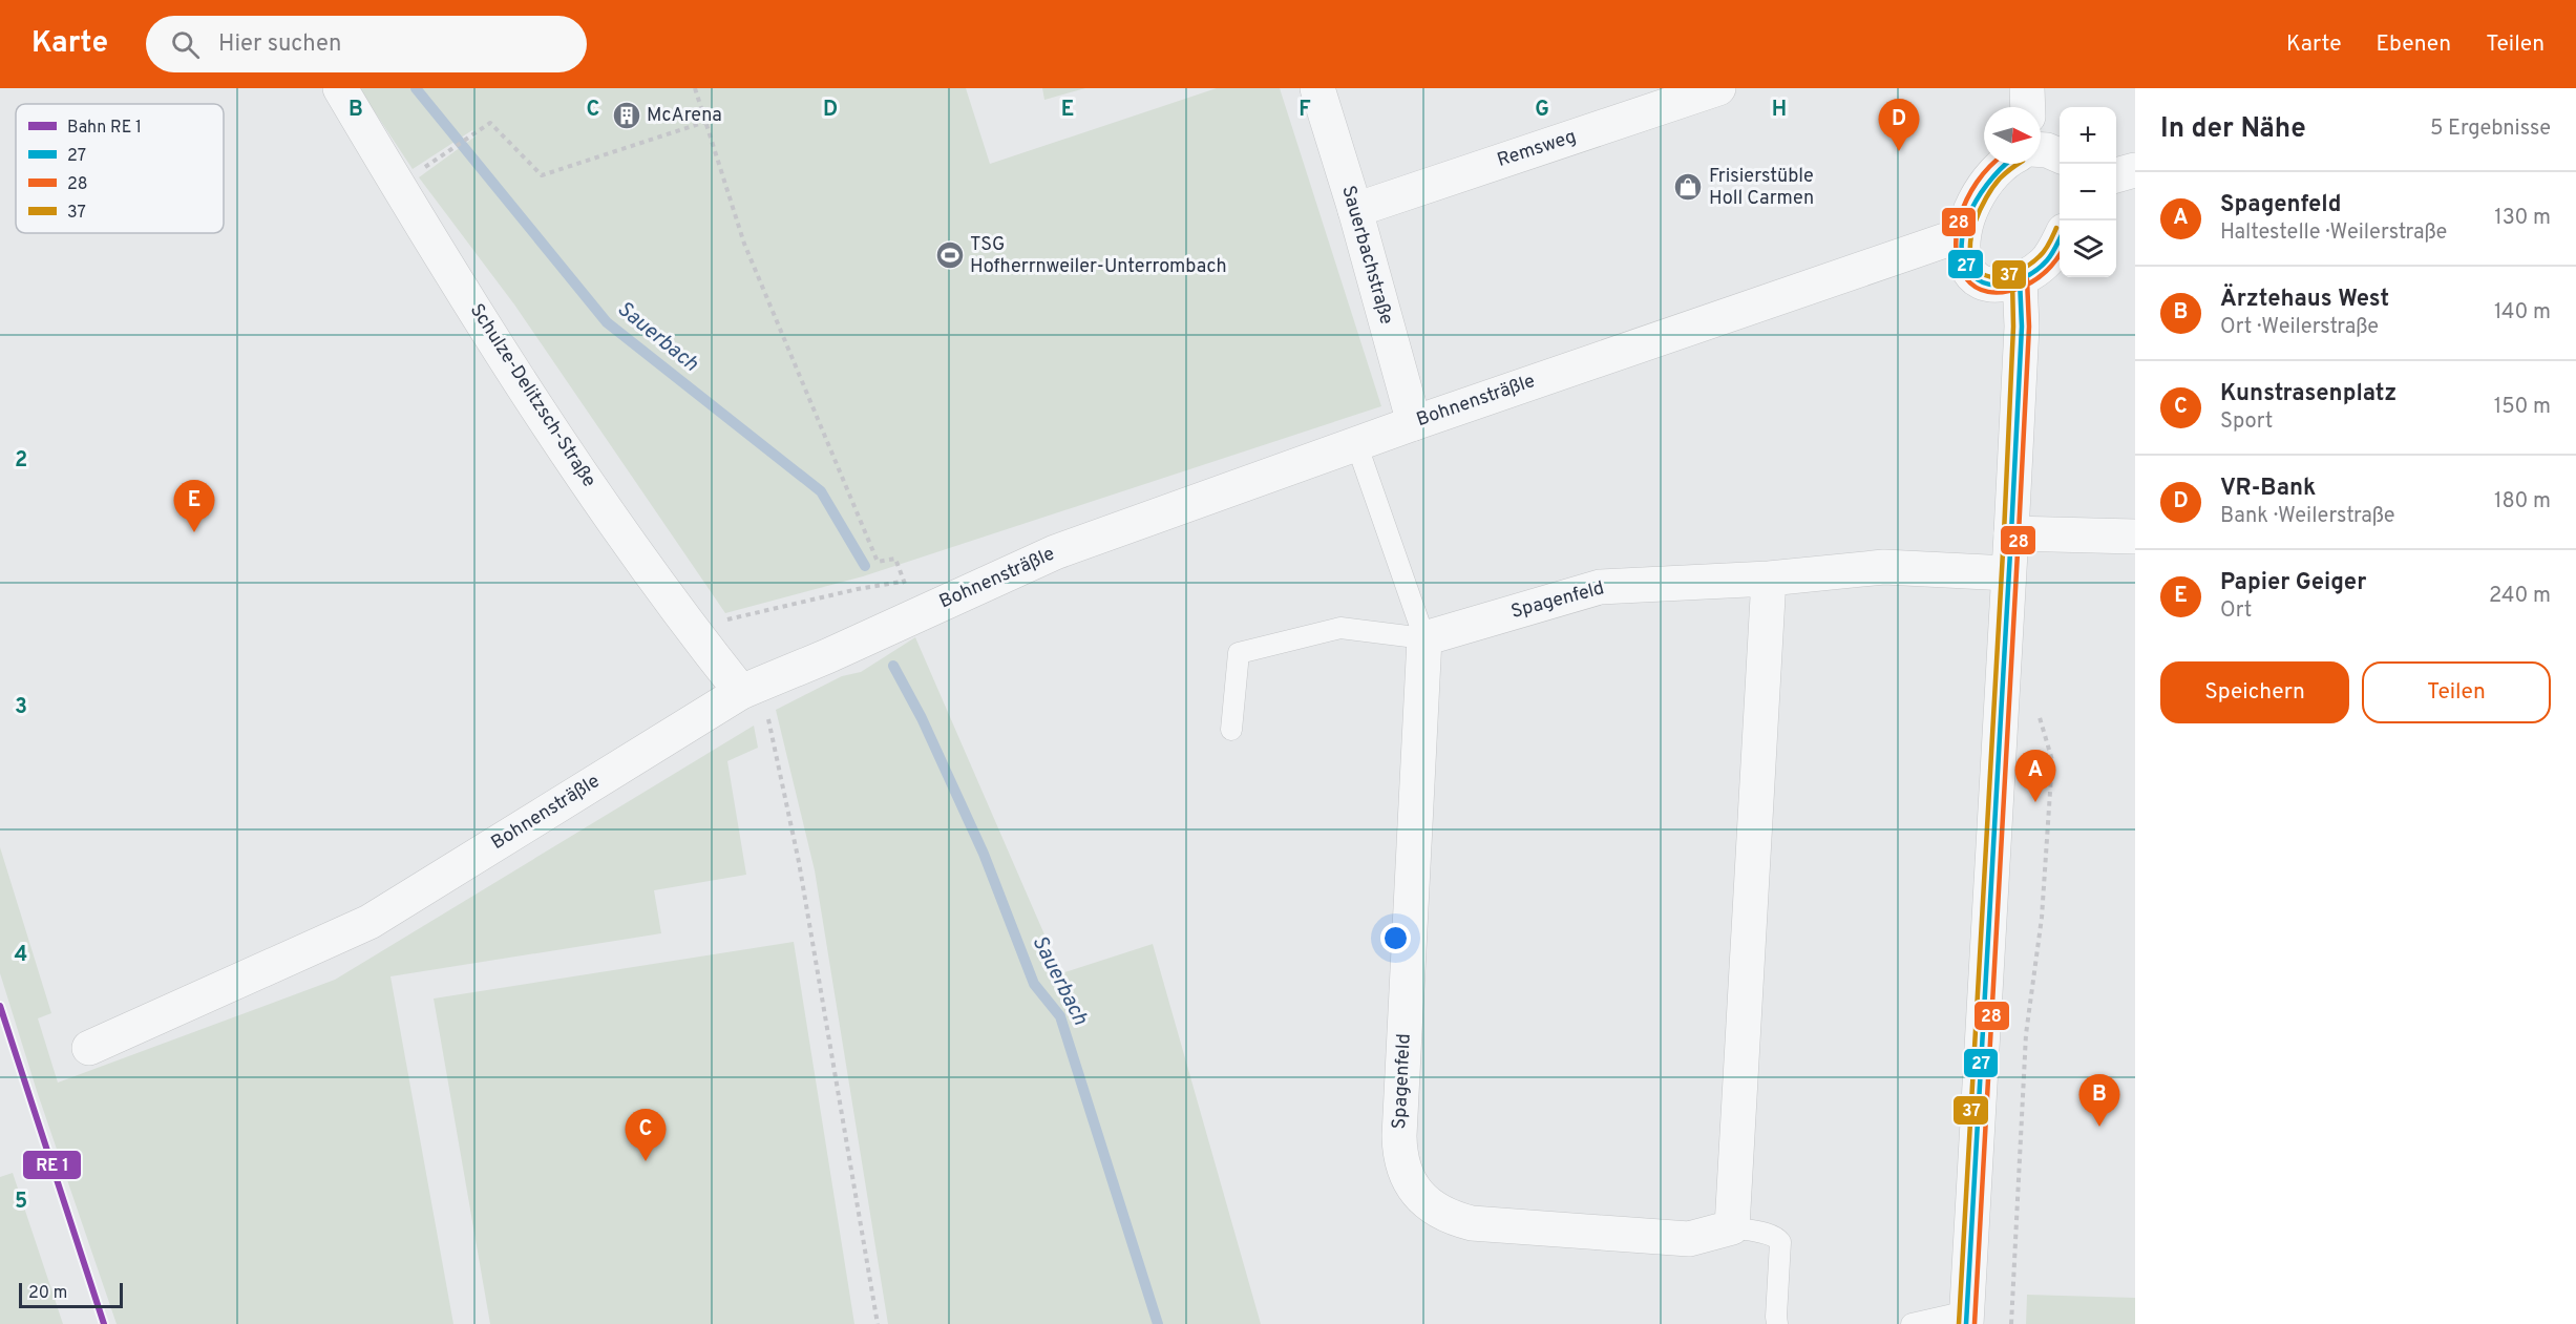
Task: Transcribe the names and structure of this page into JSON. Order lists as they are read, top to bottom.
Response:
{
  "streets": {
    "street": [
      "Remsweg",
      "Sauerbachstraße",
      "Schulze-Delitzsch-Straße",
      "Bohnensträßle",
      "Spagenfeld"
    ]
  },
  "crossings": [
    ["Remsweg", "Sauerbachstraße"],
    ["Sauerbachstraße", "Bohnensträßle"],
    ["Schulze-Delitzsch-Straße", "Bohnensträßle"],
    ["Bohnensträßle", "Spagenfeld"]
  ],
  "water": ["Sauerbach"],
  "places": {
    "building": ["McArena"],
    "shop": ["Frisierstüble Holl Carmen"],
    "sports": ["TSG Hofherrnweiler-Unterrombach"]
  },
  "lines": ["transit line 27", "transit line 28", "transit line 37"],
  "legend": [
    "Bahn RE 1",
    "27",
    "28",
    "37"
  ],
  "scale_bar": "20 m",
  "north": "right",
  "page": {
    "header": "Karte",
    "search": "Hier suchen",
    "nav": ["Karte", "Ebenen", "Teilen"],
    "heading": ["In der Nähe", "5 Ergebnisse"],
    "pins": [
      "D",
      "E",
      "A",
      "B",
      "C"
    ],
    "map_buttons": ["+", "−"],
    "list": [
      {
        "mark": "A",
        "name": "Spagenfeld",
        "note": "Haltestelle · Weilerstraße",
        "value": "130 m"
      },
      {
        "mark": "B",
        "name": "Ärztehaus West",
        "note": "Ort · Weilerstraße",
        "value": "140 m"
      },
      {
        "mark": "C",
        "name": "Kunstrasenplatz",
        "note": "Sport",
        "value": "150 m"
      },
      {
        "mark": "D",
        "name": "VR-Bank",
        "note": "Bank · Weilerstraße",
        "value": "180 m"
      },
      {
        "mark": "E",
        "name": "Papier Geiger",
        "note": "Ort",
        "value": "240 m"
      }
    ],
    "buttons": ["Speichern", "Teilen"],
    "scale": "20 m"
  },
  "grid": {
    "columns": [
      "B",
      "C",
      "D",
      "E",
      "F",
      "G",
      "H"
    ],
    "rows": [
      "2",
      "3",
      "4",
      "5"
    ]
  }
}
